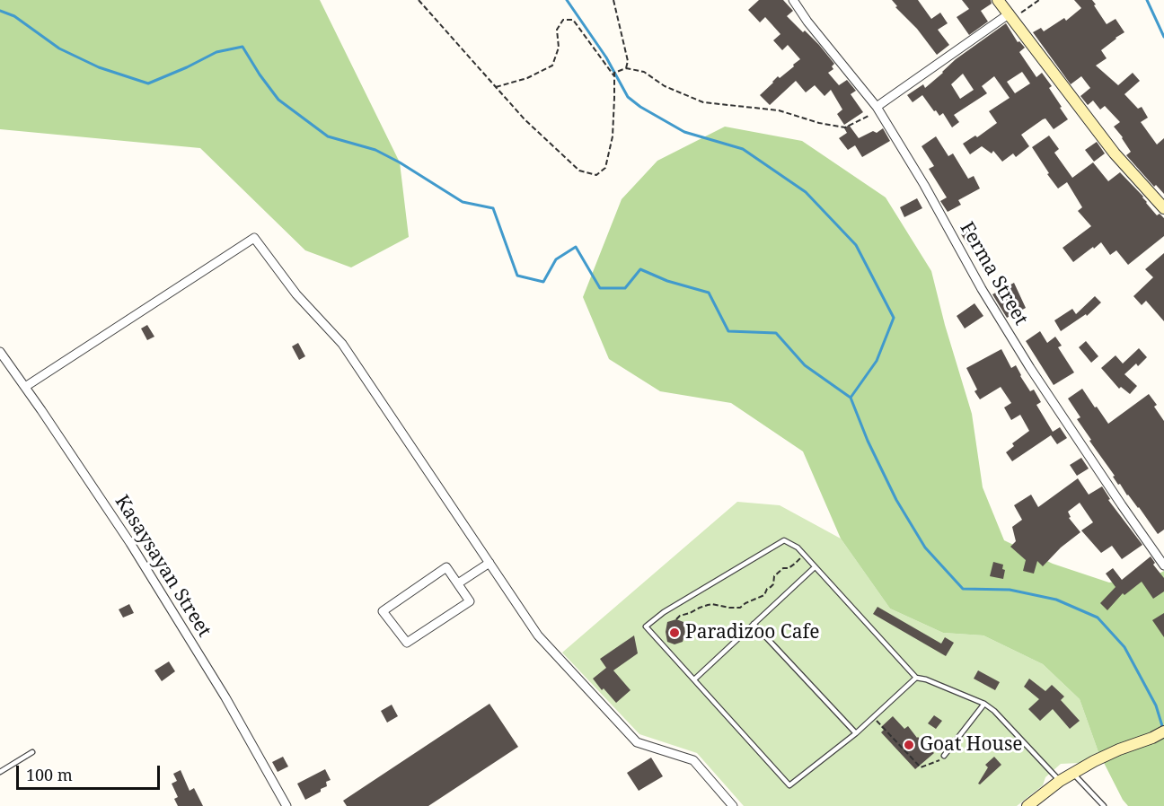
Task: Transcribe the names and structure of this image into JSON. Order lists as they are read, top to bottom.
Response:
{
  "streets": {
    "street": ["Ferma Street", "Kasaysayan Street"]
  },
  "places": ["Paradizoo Cafe", "Goat House"],
  "scale_bar": "100 m"
}
